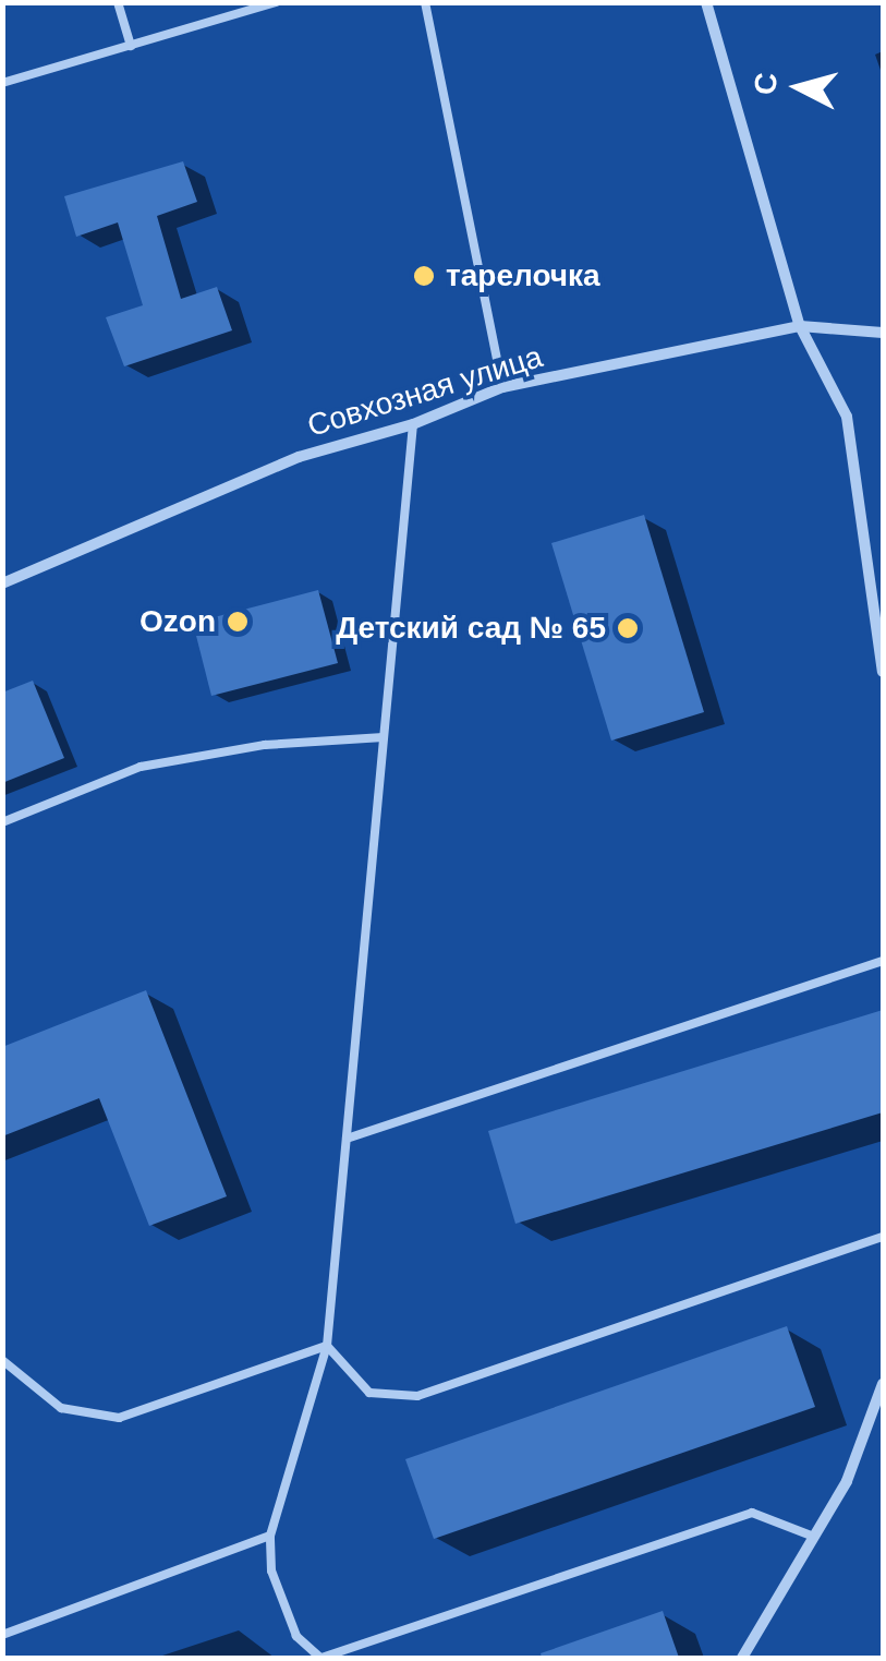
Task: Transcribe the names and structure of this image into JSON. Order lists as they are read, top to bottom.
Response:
{
  "streets": {
    "street": ["Совхозная улица"]
  },
  "places": ["тарелочка", "Ozon", "Детский сад № 65"],
  "north": "left"
}
